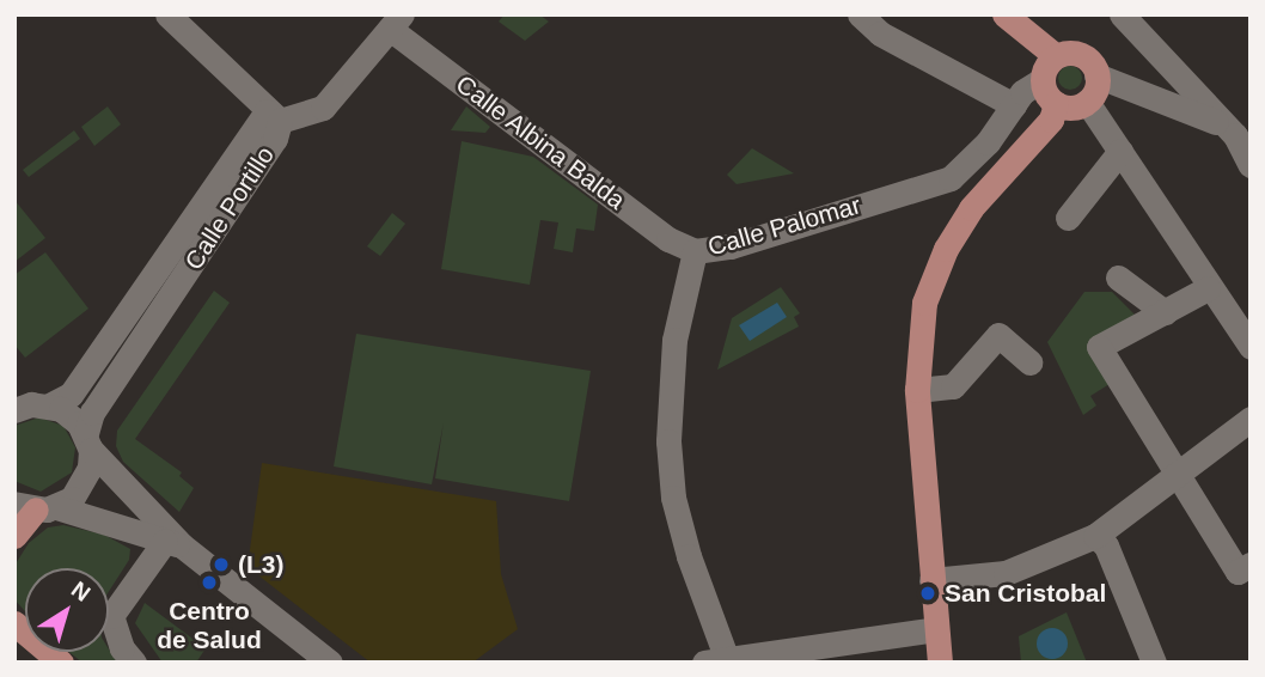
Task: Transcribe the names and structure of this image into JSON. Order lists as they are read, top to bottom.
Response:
{
  "streets": {
    "street": ["Calle Albina Balda", "Calle Portillo", "Calle Palomar"]
  },
  "crossings": [
    ["Calle Albina Balda", "Calle Portillo"],
    ["Calle Albina Balda", "Calle Palomar"]
  ],
  "places": ["(L3)", "Centro de Salud", "San Cristobal"],
  "north": "top right"
}
